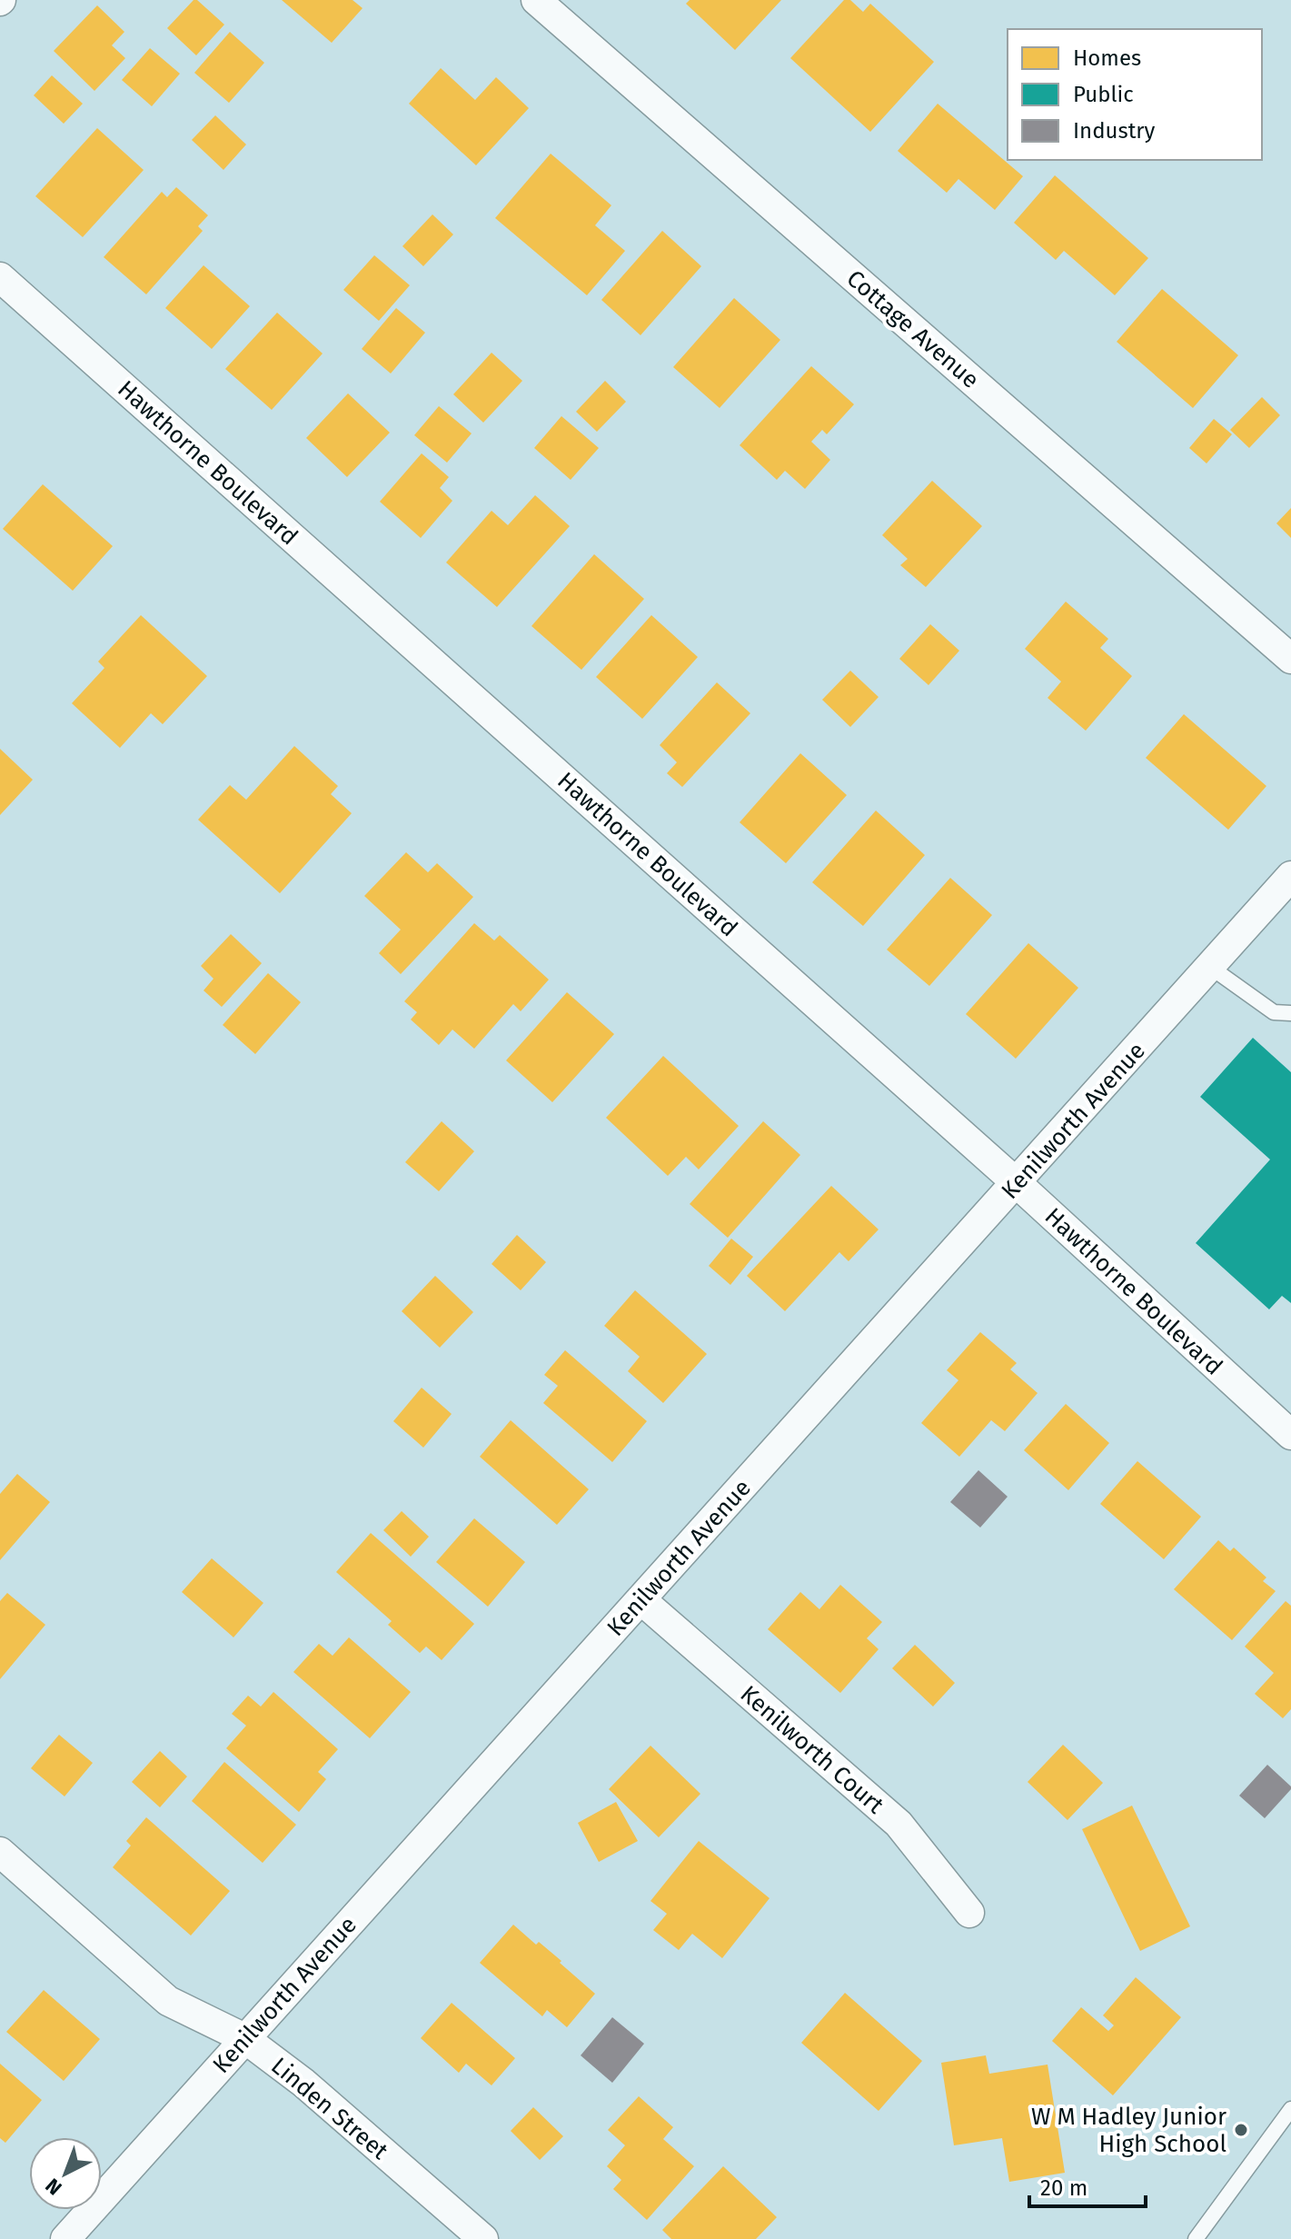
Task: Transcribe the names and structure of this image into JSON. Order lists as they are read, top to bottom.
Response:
{
  "streets": {
    "street": [
      "Cottage Avenue",
      "Hawthorne Boulevard",
      "Kenilworth Avenue",
      "Kenilworth Court",
      "Linden Street"
    ]
  },
  "crossings": [
    ["Hawthorne Boulevard", "Kenilworth Avenue"],
    ["Kenilworth Avenue", "Kenilworth Court"],
    ["Kenilworth Avenue", "Linden Street"]
  ],
  "places": ["W M Hadley Junior High School"],
  "legend": ["Homes", "Public", "Industry"],
  "scale_bar": "20 m",
  "north": "bottom left"
}
